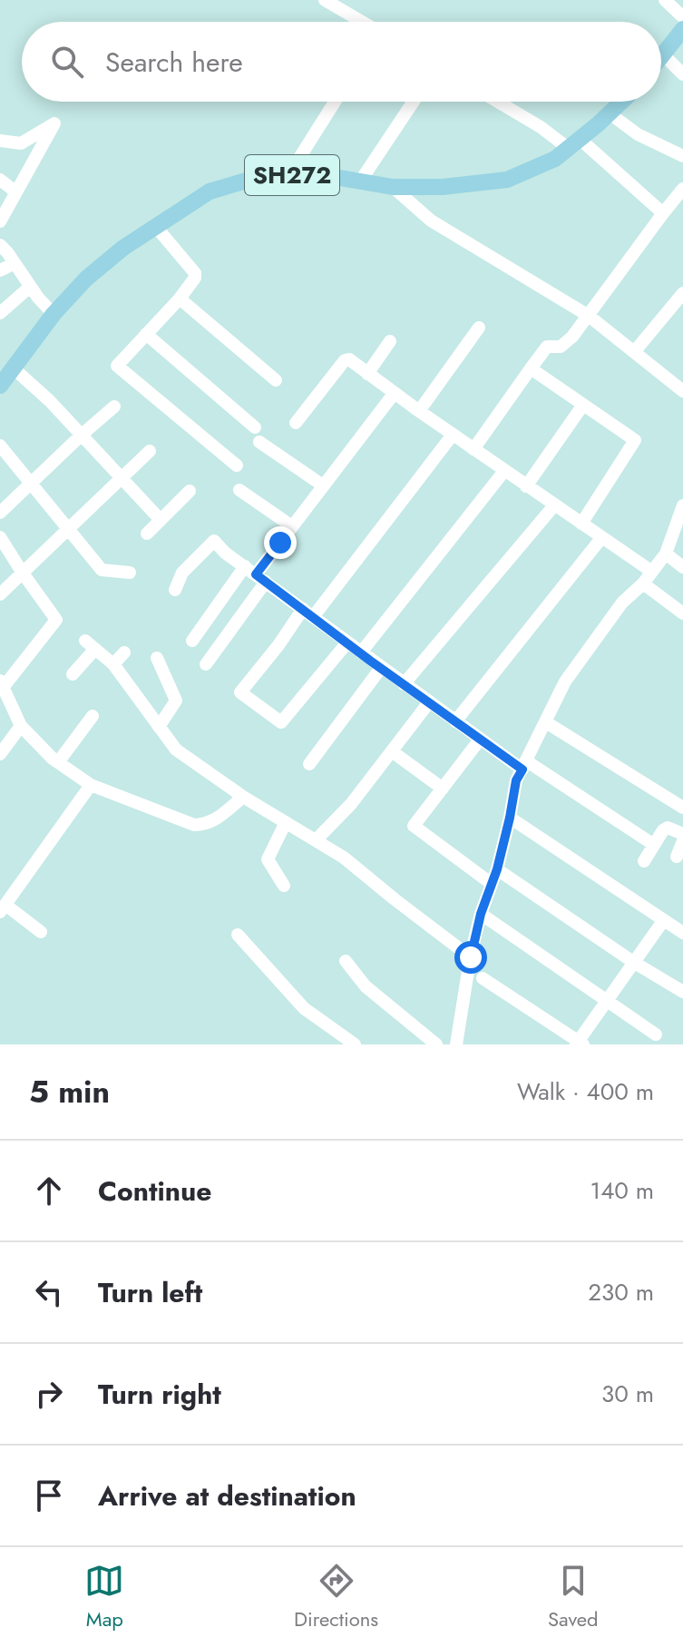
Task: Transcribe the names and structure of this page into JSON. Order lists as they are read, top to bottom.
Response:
{
  "streets": {
    "main road": ["SH272"]
  },
  "page": {
    "search": "Search here",
    "heading": ["5 min", "Walk · 400 m"],
    "list": [
      ["Continue", "140 m"],
      ["Turn left", "230 m"],
      ["Turn right", "30 m"],
      "Arrive at destination"
    ],
    "nav": ["Map", "Directions", "Saved"]
  }
}
